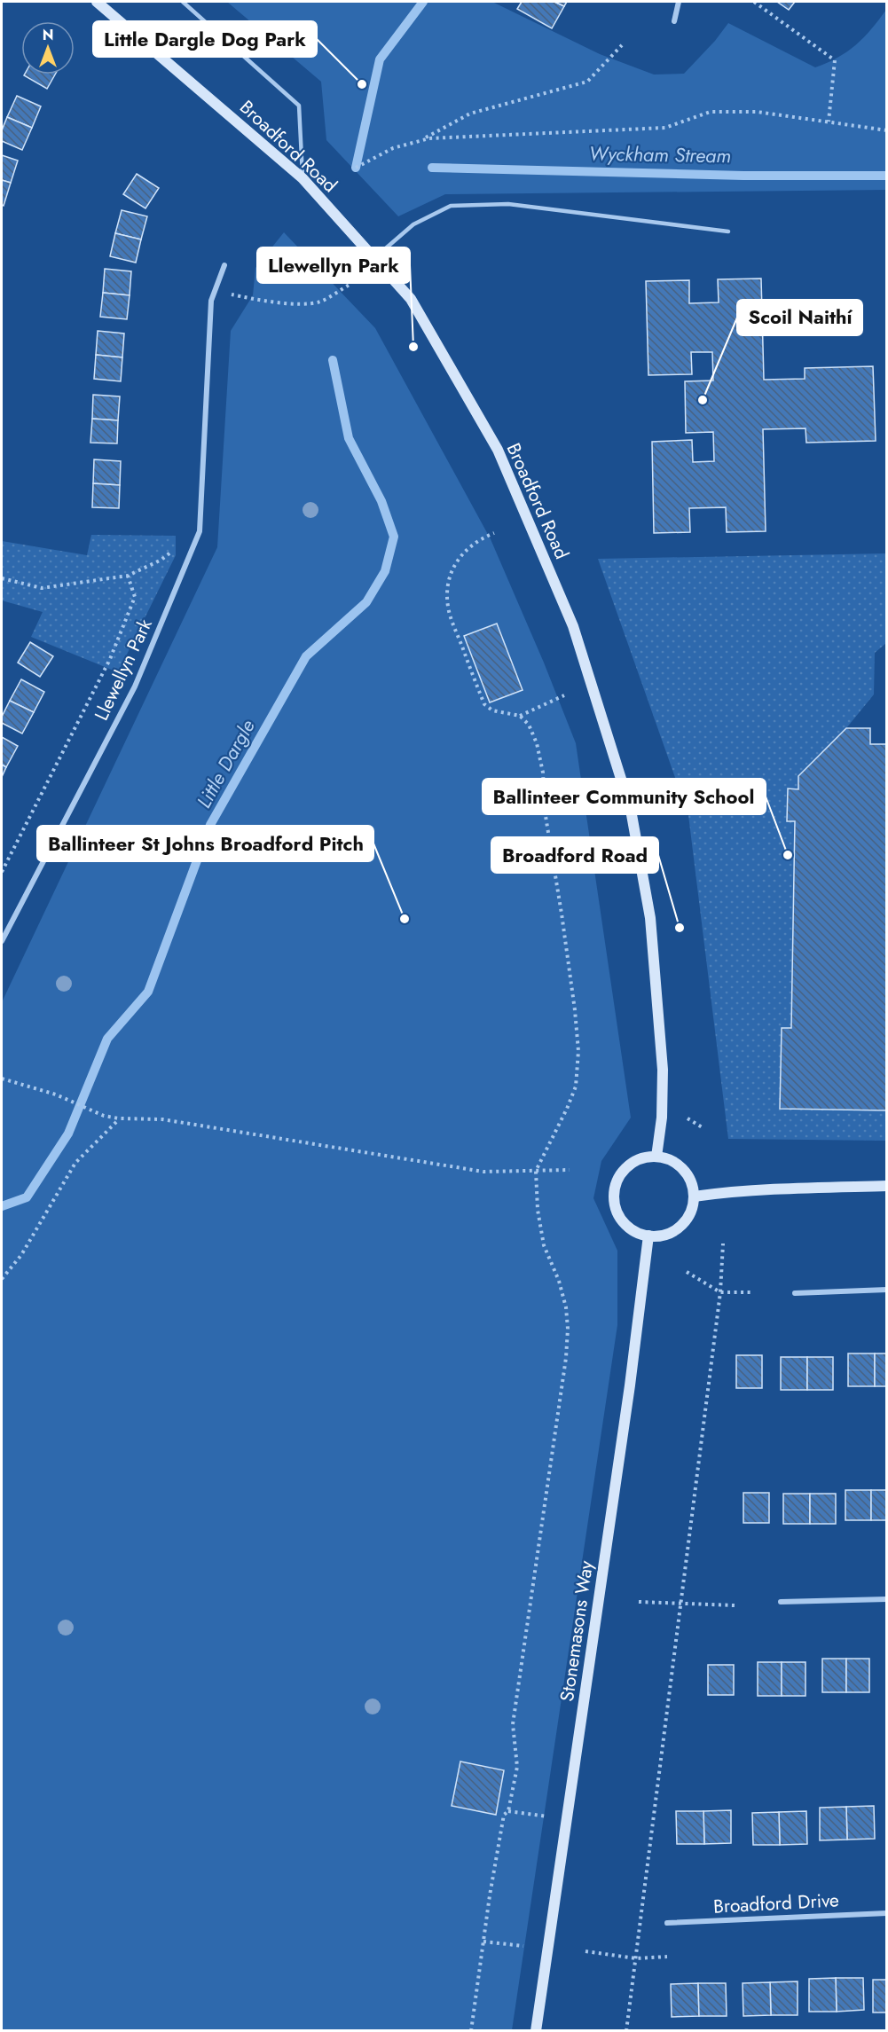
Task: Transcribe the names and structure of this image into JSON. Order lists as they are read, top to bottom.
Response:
{
  "streets": {
    "street": [
      "Broadford Road",
      "Llewellyn Park",
      "Stonemasons Way",
      "Broadford Drive"
    ]
  },
  "crossings": [
    ["Broadford Road", "Stonemasons Way"]
  ],
  "water": ["Wyckham Stream", "Little Dargle"],
  "places": [
    "Little Dargle Dog Park",
    "Llewellyn Park",
    "Scoil Naithí",
    "Ballinteer Community School",
    "Ballinteer St Johns Broadford Pitch",
    "Broadford Road"
  ],
  "north": "top"
}
